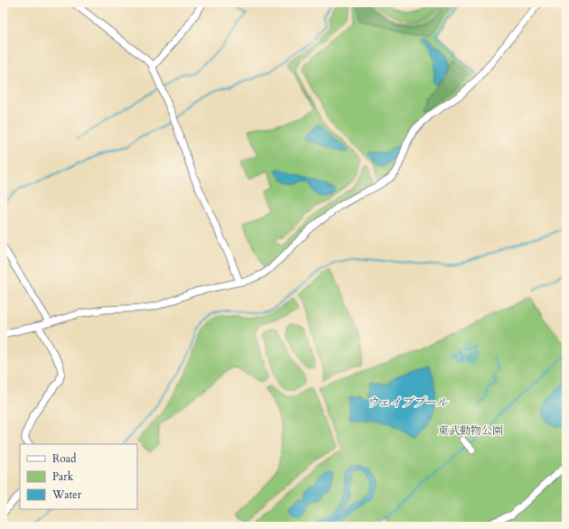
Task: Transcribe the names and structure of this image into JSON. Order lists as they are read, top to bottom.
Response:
{
  "water": ["ウェイブプール"],
  "parks": ["東武動物公園"],
  "legend": ["Road", "Park", "Water"]
}
